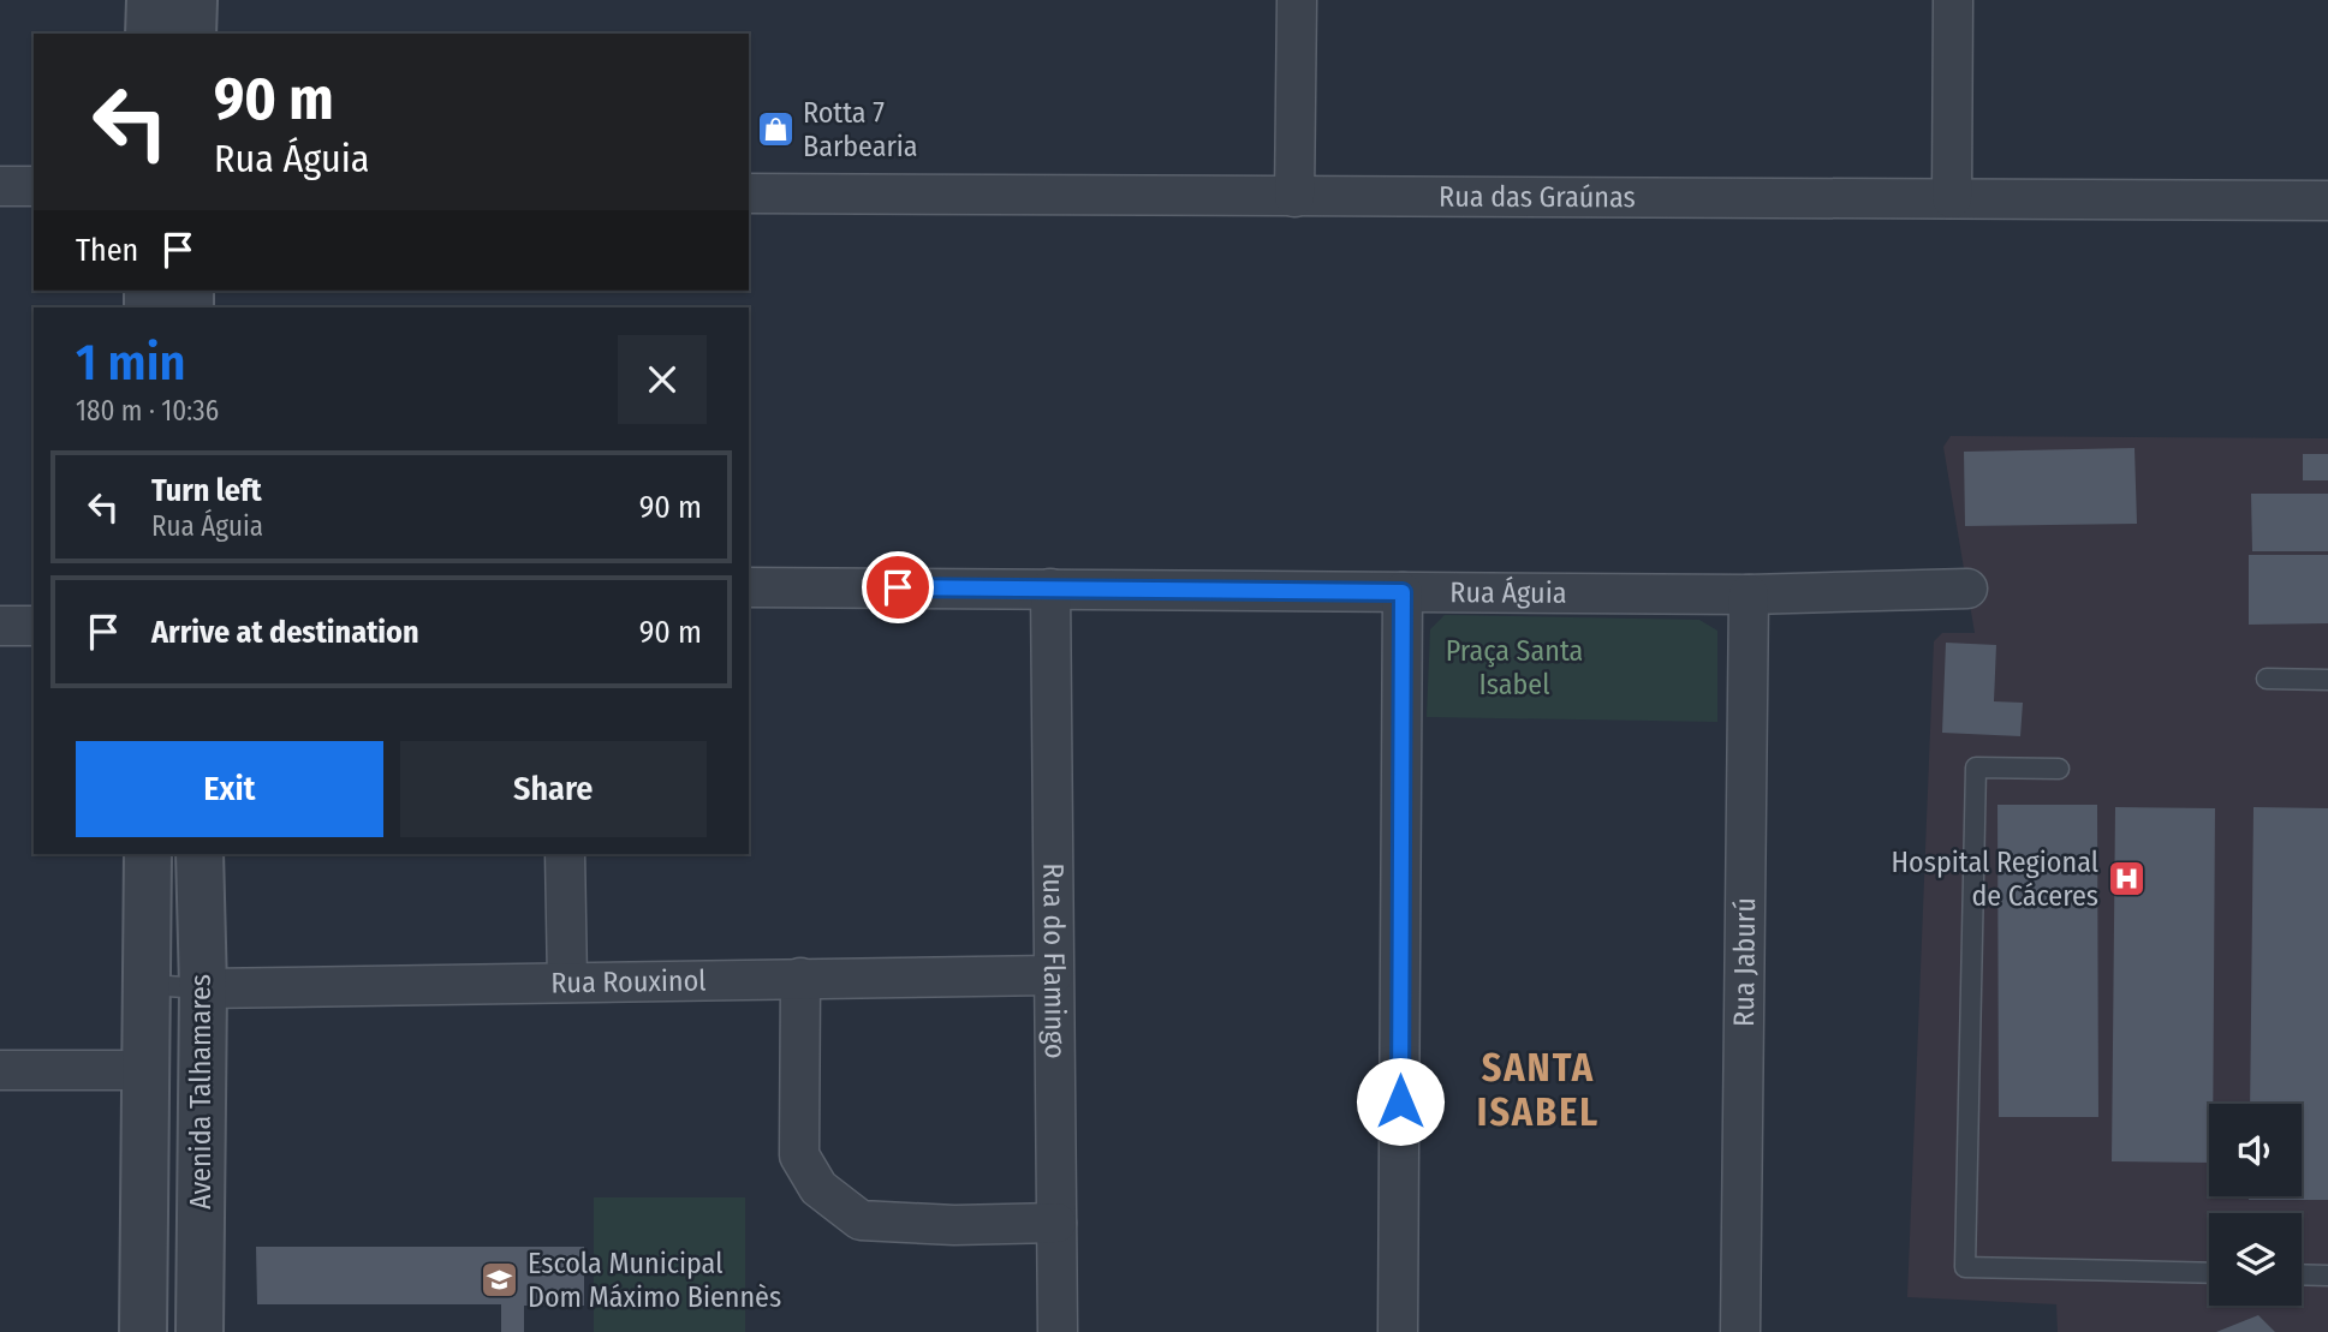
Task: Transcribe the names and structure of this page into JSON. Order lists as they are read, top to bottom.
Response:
{
  "streets": {
    "street": [
      "Rua das Graúnas",
      "Rua Águia",
      "Rua do Flamingo",
      "Rua Jaburú",
      "Rua Rouxinol",
      "Avenida Talhamares"
    ]
  },
  "crossings": [
    ["Rua Águia", "Rua do Flamingo"],
    ["Rua Águia", "Rua Jaburú"],
    ["Rua do Flamingo", "Rua Rouxinol"],
    ["Rua Rouxinol", "Avenida Talhamares"]
  ],
  "districts": ["SANTA ISABEL"],
  "parks": ["Praça Santa Isabel"],
  "places": {
    "shop": ["Rotta 7 Barbearia"],
    "hospital": ["Hospital Regional de Cáceres"],
    "school or university": ["Escola Municipal Dom Máximo Biennès"]
  },
  "page": {
    "turn": ["90 m", "Rua Águia"],
    "then": "Then",
    "heading": ["1 min", "180 m · 10:36"],
    "list": [
      {
        "name": "Turn left",
        "note": "Rua Águia",
        "value": "90 m"
      },
      {
        "name": "Arrive at destination",
        "value": "90 m"
      }
    ],
    "buttons": ["Exit", "Share"]
  }
}
